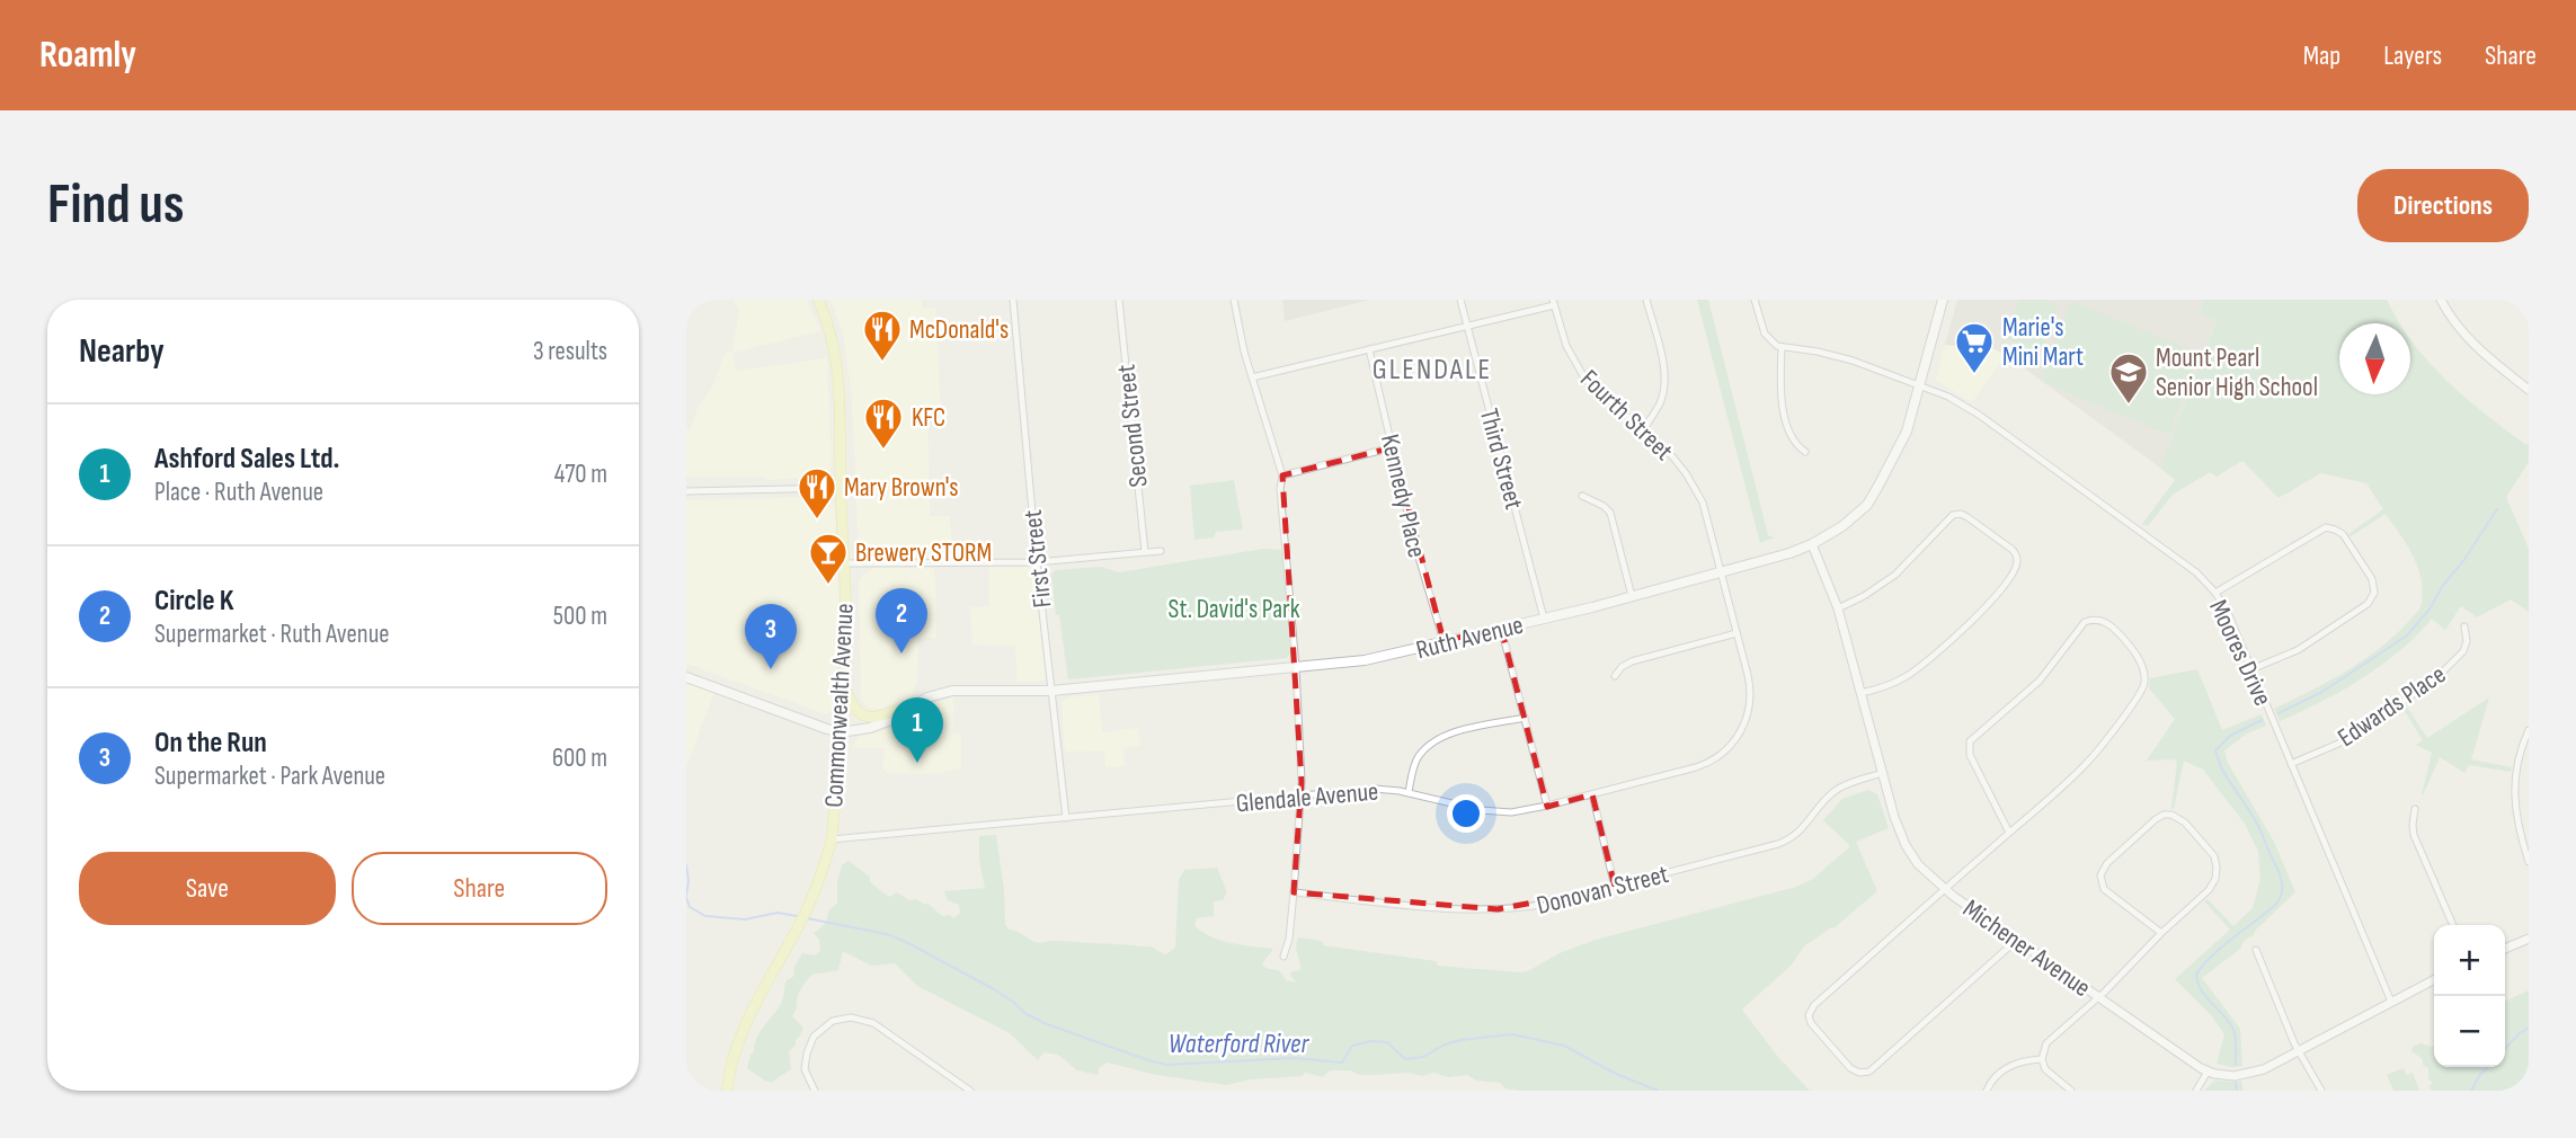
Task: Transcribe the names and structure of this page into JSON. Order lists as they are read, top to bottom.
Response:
{
  "streets": {
    "main road": ["Ruth Avenue", "Commonwealth Avenue"],
    "street": [
      "Fourth Street",
      "Second Street",
      "Third Street",
      "Kennedy Place",
      "First Street",
      "Moores Drive",
      "Edwards Place",
      "Glendale Avenue",
      "Donovan Street",
      "Michener Avenue"
    ]
  },
  "crossings": [
    ["Fourth Street", "Ruth Avenue"],
    ["Fourth Street", "Glendale Avenue"],
    ["Third Street", "Ruth Avenue"],
    ["Kennedy Place", "Ruth Avenue"],
    ["First Street", "Ruth Avenue"],
    ["First Street", "Glendale Avenue"],
    ["Ruth Avenue", "Moores Drive"],
    ["Ruth Avenue", "Commonwealth Avenue"],
    ["Ruth Avenue", "Glendale Avenue"],
    ["Ruth Avenue", "Michener Avenue"],
    ["Moores Drive", "Edwards Place"],
    ["Moores Drive", "Michener Avenue"],
    ["Commonwealth Avenue", "Glendale Avenue"],
    ["Donovan Street", "Michener Avenue"]
  ],
  "districts": ["GLENDALE"],
  "water": ["Waterford River"],
  "parks": ["St. David's Park"],
  "places": {
    "restaurant": ["McDonald's", "KFC", "Mary Brown's"],
    "supermarket": ["Marie's Mini Mart"],
    "school or university": ["Mount Pearl Senior High School"],
    "bar": ["Brewery STORM"]
  },
  "north": "bottom",
  "page": {
    "header": "Roamly",
    "nav": ["Map", "Layers", "Share"],
    "buttons": [
      "Directions",
      ["Save", "Share"]
    ],
    "title": "Find us",
    "heading": ["Nearby", "3 results"],
    "list": [
      {
        "mark": "1",
        "name": "Ashford Sales Ltd.",
        "note": "Place · Ruth Avenue",
        "value": "470 m"
      },
      {
        "mark": "2",
        "name": "Circle K",
        "note": "Supermarket · Ruth Avenue",
        "value": "500 m"
      },
      {
        "mark": "3",
        "name": "On the Run",
        "note": "Supermarket · Park Avenue",
        "value": "600 m"
      }
    ],
    "pins": ["2", "3", "1"],
    "map_buttons": ["+", "−"]
  }
}
